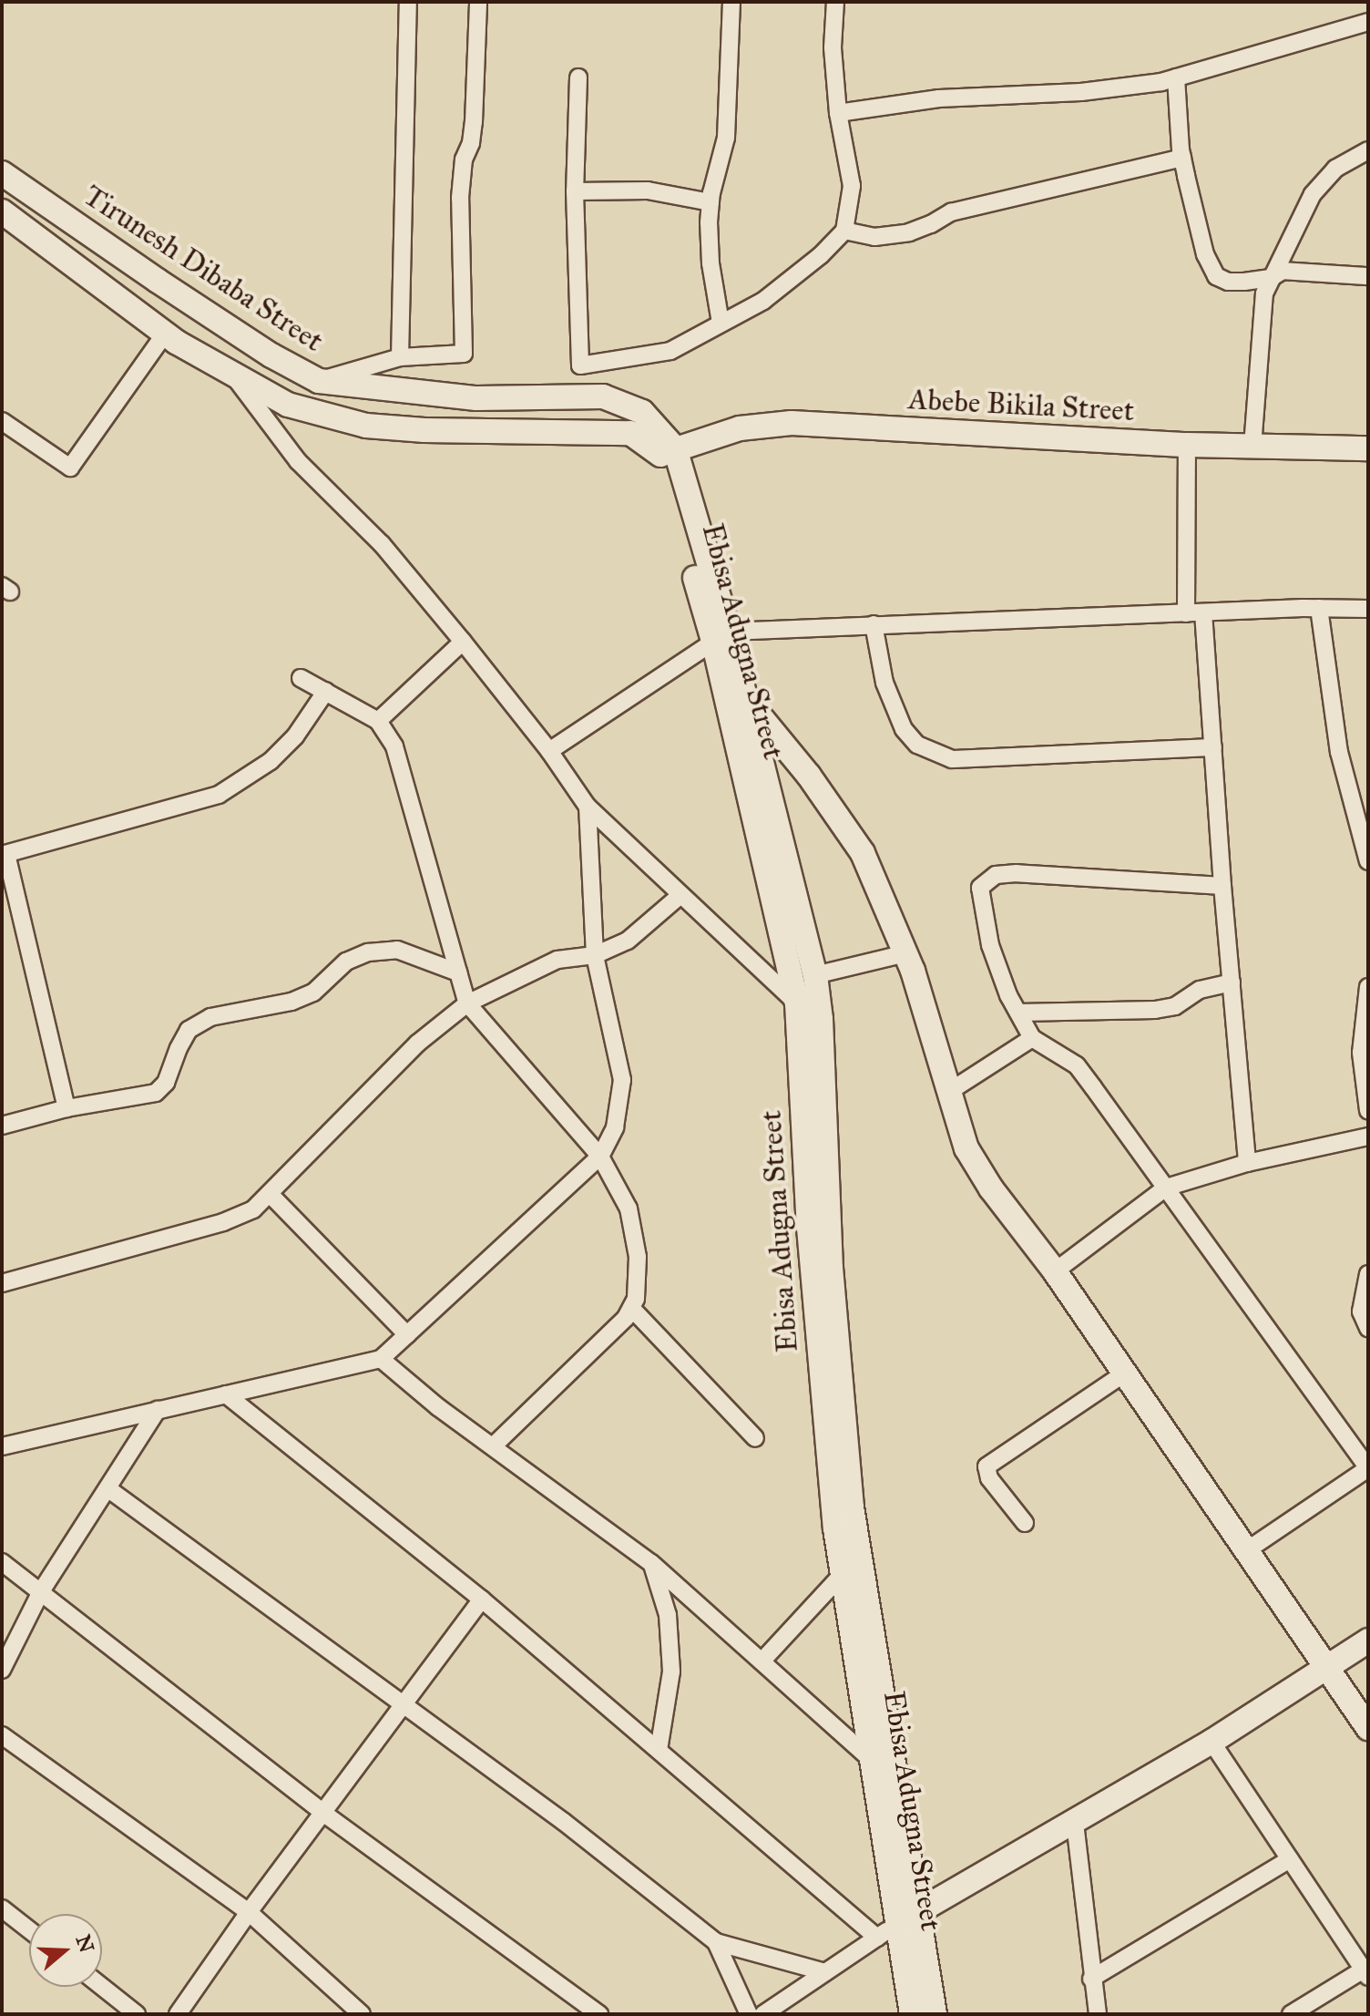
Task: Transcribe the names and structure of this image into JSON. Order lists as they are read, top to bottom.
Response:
{
  "streets": {
    "main road": ["Tirunesh Dibaba Street", "Abebe Bikila Street", "Ebisa Adugna Street"]
  },
  "crossings": [
    ["Tirunesh Dibaba Street", "Abebe Bikila Street"],
    ["Tirunesh Dibaba Street", "Ebisa Adugna Street"],
    ["Abebe Bikila Street", "Ebisa Adugna Street"]
  ],
  "north": "right"
}
